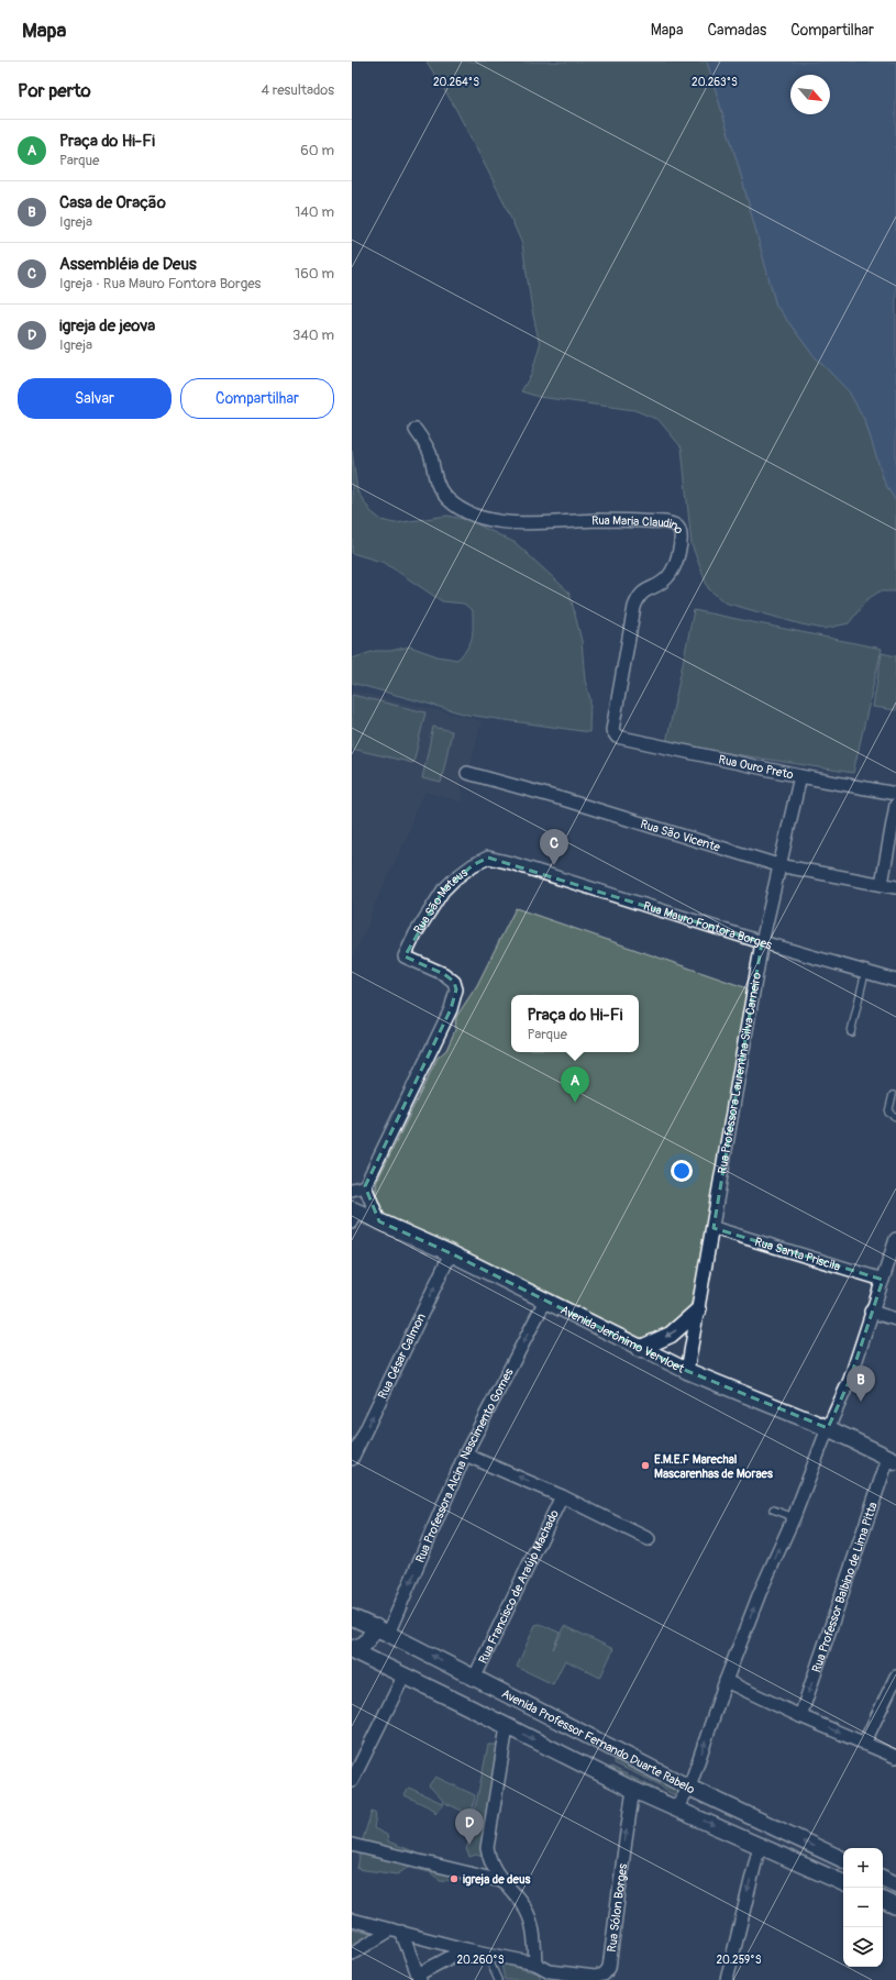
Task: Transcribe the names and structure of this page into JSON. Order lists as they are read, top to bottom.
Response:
{
  "streets": {
    "street": [
      "Rua Maria Claudino",
      "Rua Ouro Preto",
      "Rua São Vicente",
      "Rua São Mateus",
      "Rua Mauro Fontora Borges",
      "Rua Professora Laurentina Silva Carneiro",
      "Rua Santa Priscila",
      "Avenida Jerônimo Vervloet",
      "Rua César Calmon",
      "Rua Professora Alcina Nascimento Gomes",
      "Rua Francisco de Araújo Machado",
      "Rua Professor Balbino de Lima Pitta",
      "Avenida Professor Fernando Duarte Rabelo",
      "Rua Sólon Borges"
    ]
  },
  "crossings": [
    ["Rua Maria Claudino", "Rua Ouro Preto"],
    ["Rua Ouro Preto", "Rua Professora Laurentina Silva Carneiro"],
    ["Rua São Vicente", "Rua Professora Laurentina Silva Carneiro"],
    ["Rua São Mateus", "Rua Mauro Fontora Borges"],
    ["Rua Mauro Fontora Borges", "Rua Professora Laurentina Silva Carneiro"],
    ["Rua Professora Laurentina Silva Carneiro", "Rua Santa Priscila"],
    ["Rua Professora Laurentina Silva Carneiro", "Avenida Jerônimo Vervloet"],
    ["Avenida Jerônimo Vervloet", "Rua César Calmon"],
    ["Avenida Jerônimo Vervloet", "Rua Professora Alcina Nascimento Gomes"],
    ["Avenida Jerônimo Vervloet", "Rua Professor Balbino de Lima Pitta"],
    ["Rua Professora Alcina Nascimento Gomes", "Avenida Professor Fernando Duarte Rabelo"],
    ["Rua Francisco de Araújo Machado", "Avenida Professor Fernando Duarte Rabelo"],
    ["Avenida Professor Fernando Duarte Rabelo", "Rua Sólon Borges"]
  ],
  "one_way": ["Rua César Calmon", "Rua Professora Alcina Nascimento Gomes", "Rua Sólon Borges"],
  "places": ["E.M.E.F Marechal Mascarenhas de Moraes", "igreja de deus"],
  "north": "bottom right",
  "page": {
    "header": "Mapa",
    "nav": ["Mapa", "Camadas", "Compartilhar"],
    "heading": ["Por perto", "4 resultados"],
    "list": [
      {
        "mark": "A",
        "name": "Praça do Hi-Fi",
        "note": "Parque",
        "value": "60 m"
      },
      {
        "mark": "B",
        "name": "Casa de Oração",
        "note": "Igreja",
        "value": "140 m"
      },
      {
        "mark": "C",
        "name": "Assembléia de Deus",
        "note": "Igreja · Rua Mauro Fontora Borges",
        "value": "160 m"
      },
      {
        "mark": "D",
        "name": "igreja de jeova",
        "note": "Igreja",
        "value": "340 m"
      }
    ],
    "buttons": ["Salvar", "Compartilhar"],
    "pins": [
      "C",
      "A",
      "B",
      "D"
    ],
    "popup": ["Praça do Hi-Fi", "Parque"],
    "map_buttons": ["+", "−"]
  },
  "coordinates": [
    "20.264°S",
    "20.263°S",
    "20.260°S",
    "20.259°S"
  ]
}
